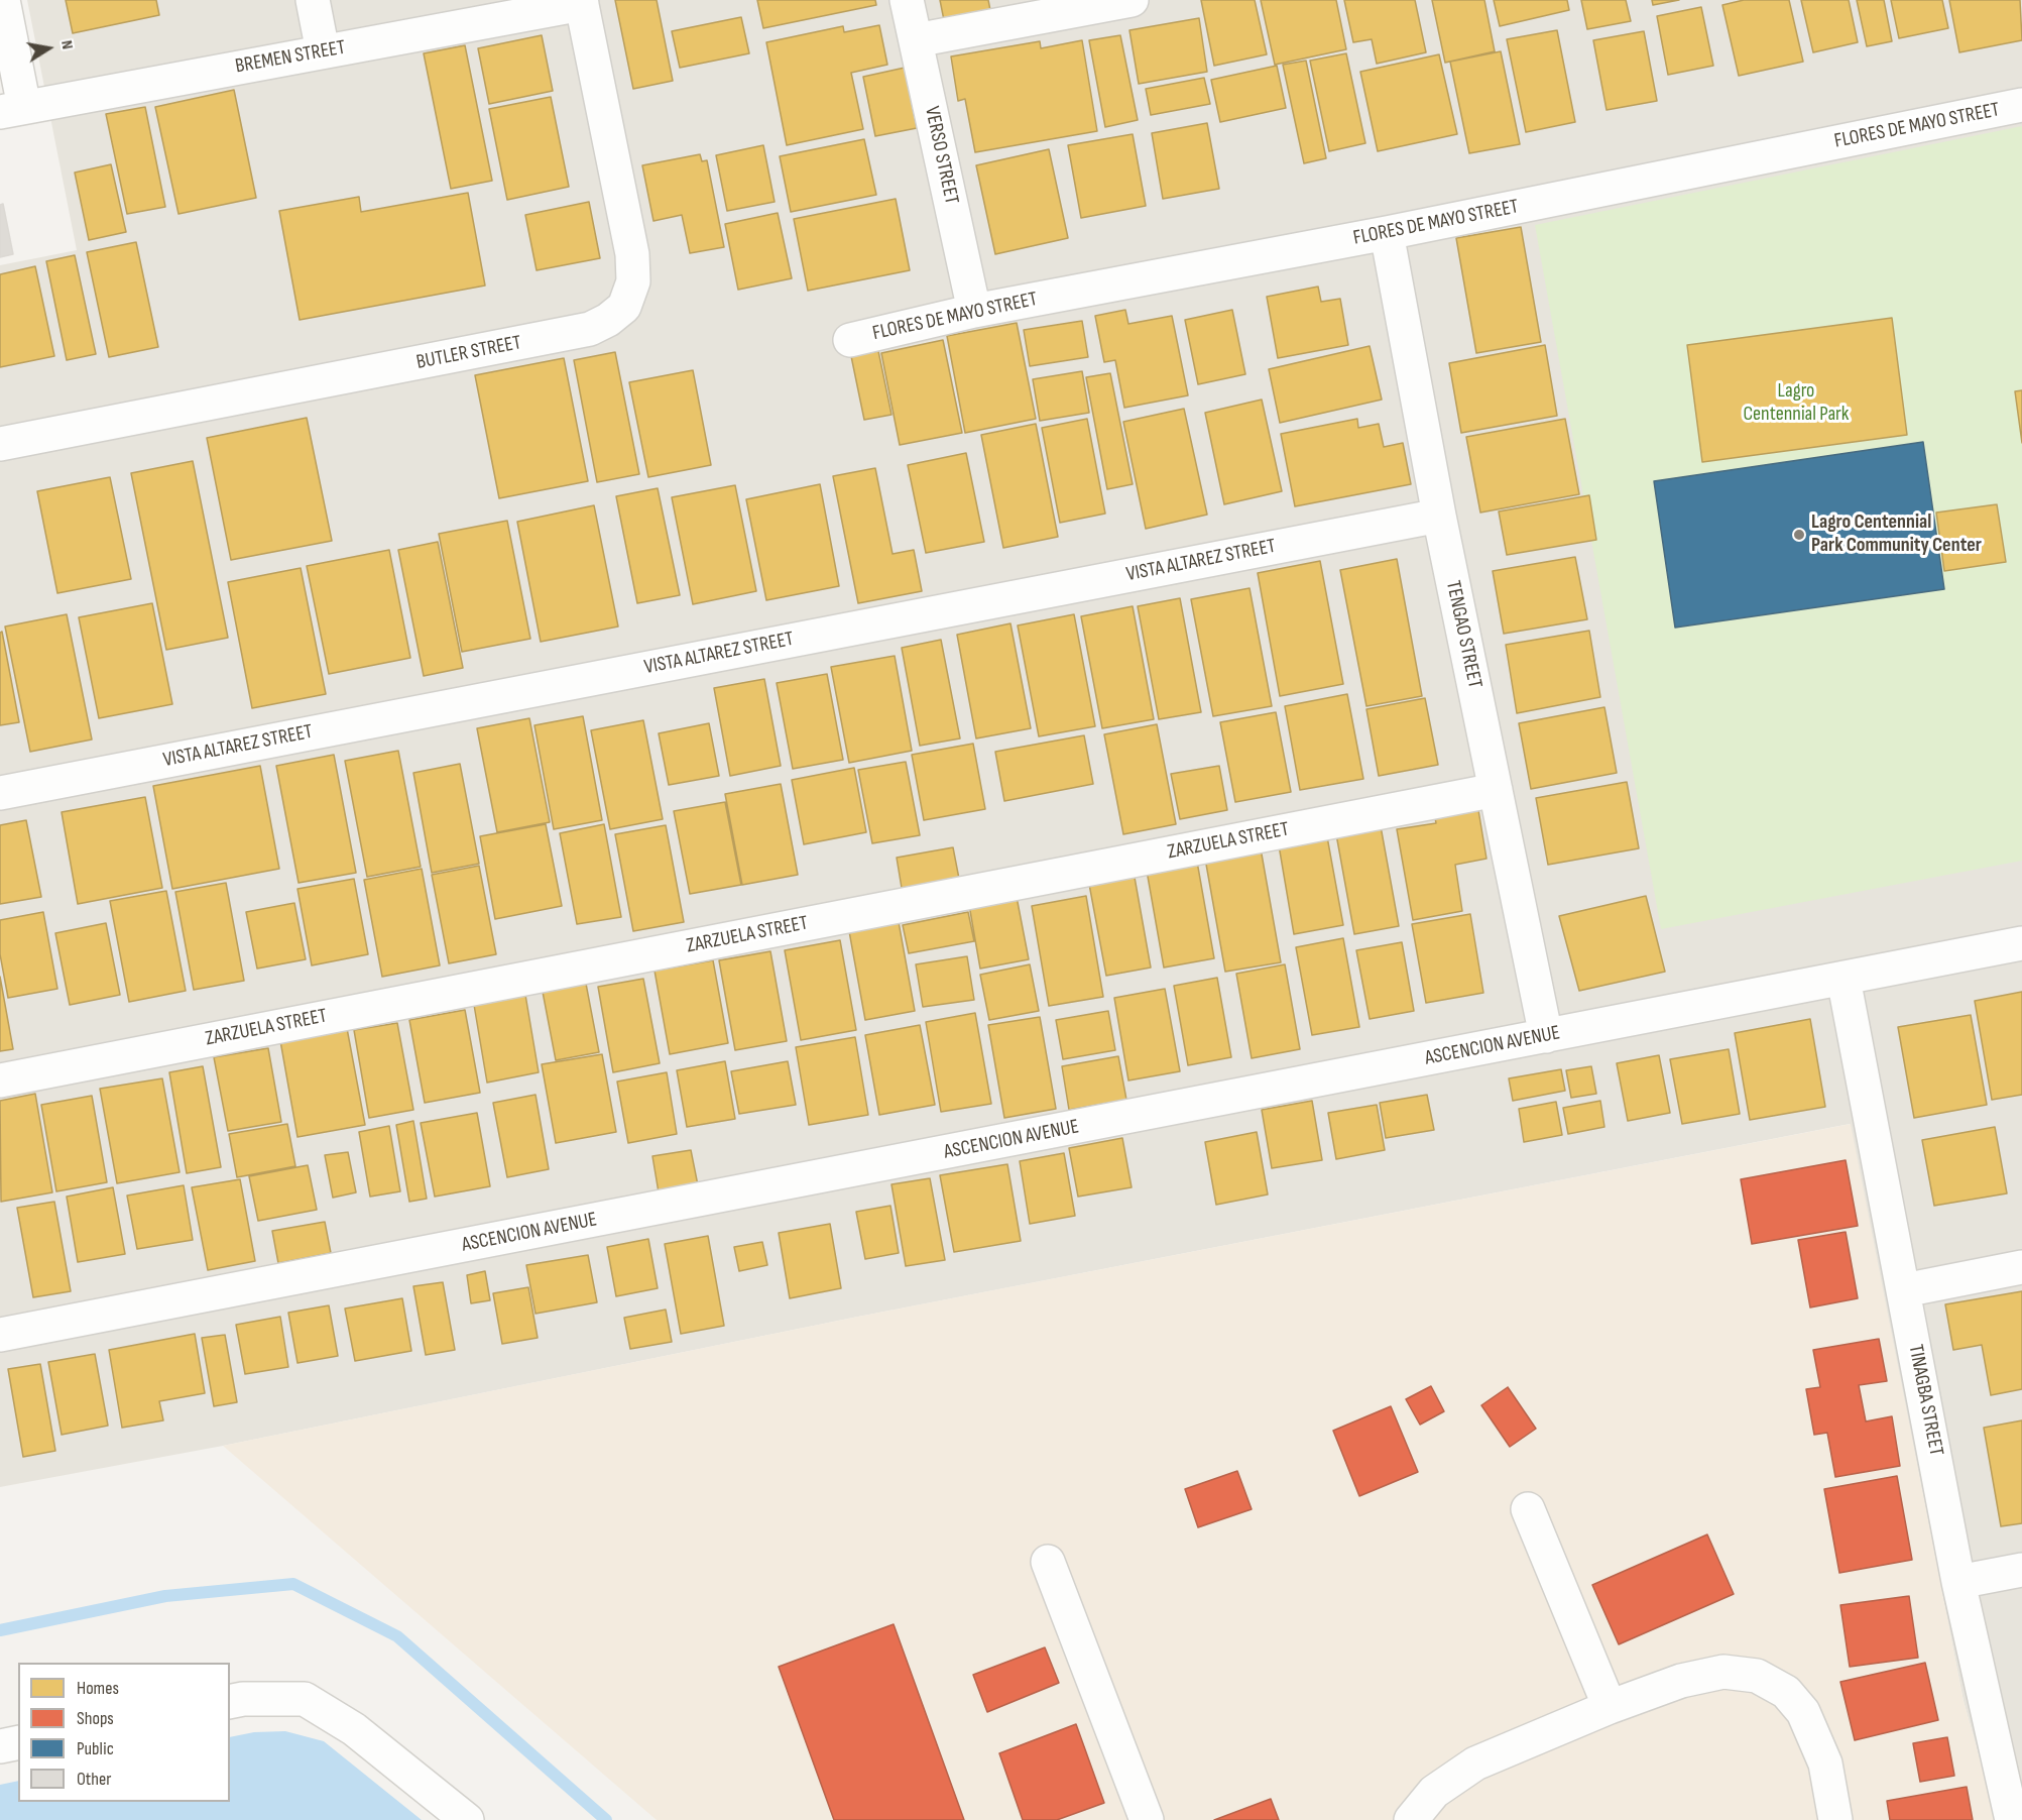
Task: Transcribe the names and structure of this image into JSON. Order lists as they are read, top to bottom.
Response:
{
  "streets": {
    "street": [
      "BREMEN STREET",
      "FLORES DE MAYO STREET",
      "VERSO STREET",
      "BUTLER STREET",
      "VISTA ALTAREZ STREET",
      "TENGAO STREET",
      "ZARZUELA STREET",
      "ASCENCION AVENUE",
      "TINAGBA STREET"
    ]
  },
  "crossings": [
    ["BREMEN STREET", "BUTLER STREET"],
    ["FLORES DE MAYO STREET", "VERSO STREET"],
    ["FLORES DE MAYO STREET", "TENGAO STREET"],
    ["VISTA ALTAREZ STREET", "TENGAO STREET"],
    ["TENGAO STREET", "ZARZUELA STREET"],
    ["TENGAO STREET", "ASCENCION AVENUE"],
    ["ASCENCION AVENUE", "TINAGBA STREET"]
  ],
  "parks": ["Lagro Centennial Park"],
  "places": ["Lagro Centennial Park Community Center"],
  "legend": [
    "Homes",
    "Shops",
    "Public",
    "Other"
  ],
  "north": "right"
}
